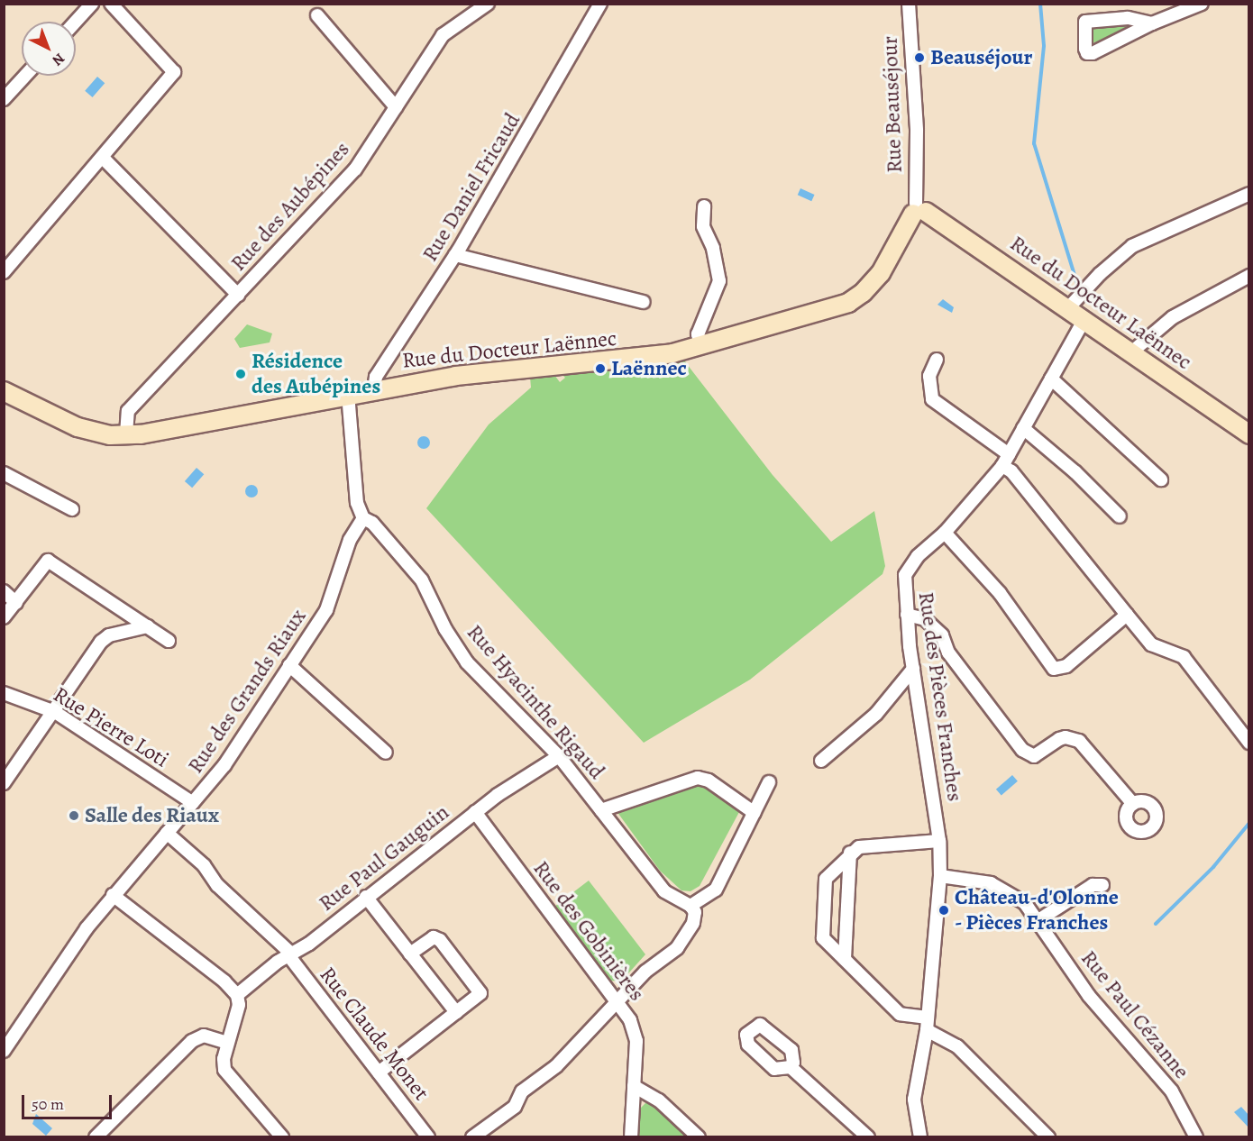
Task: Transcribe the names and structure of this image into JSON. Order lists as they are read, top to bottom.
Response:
{
  "streets": {
    "street": [
      "Rue Beauséjour",
      "Rue Daniel Fricaud",
      "Rue des Aubépines",
      "Rue du Docteur Laënnec",
      "Rue des Grands Riaux",
      "Rue des Pièces Franches",
      "Rue Hyacinthe Rigaud",
      "Rue Pierre Loti",
      "Rue Paul Gauguin",
      "Rue des Gobinières",
      "Rue Paul Cézanne",
      "Rue Claude Monet"
    ]
  },
  "crossings": [
    ["Rue Beauséjour", "Rue du Docteur Laënnec"],
    ["Rue Daniel Fricaud", "Rue du Docteur Laënnec"],
    ["Rue des Aubépines", "Rue du Docteur Laënnec"],
    ["Rue du Docteur Laënnec", "Rue des Pièces Franches"],
    ["Rue des Grands Riaux", "Rue Hyacinthe Rigaud"],
    ["Rue des Grands Riaux", "Rue Pierre Loti"],
    ["Rue des Grands Riaux", "Rue Claude Monet"],
    ["Rue des Pièces Franches", "Rue Paul Cézanne"],
    ["Rue Hyacinthe Rigaud", "Rue Paul Gauguin"],
    ["Rue Paul Gauguin", "Rue des Gobinières"],
    ["Rue Paul Gauguin", "Rue Claude Monet"]
  ],
  "places": [
    "Beauséjour",
    "Laënnec",
    "Résidence des Aubépines",
    "Salle des Riaux",
    "Château-d'Olonne - Pièces Franches"
  ],
  "scale_bar": "50 m",
  "north": "bottom right"
}
